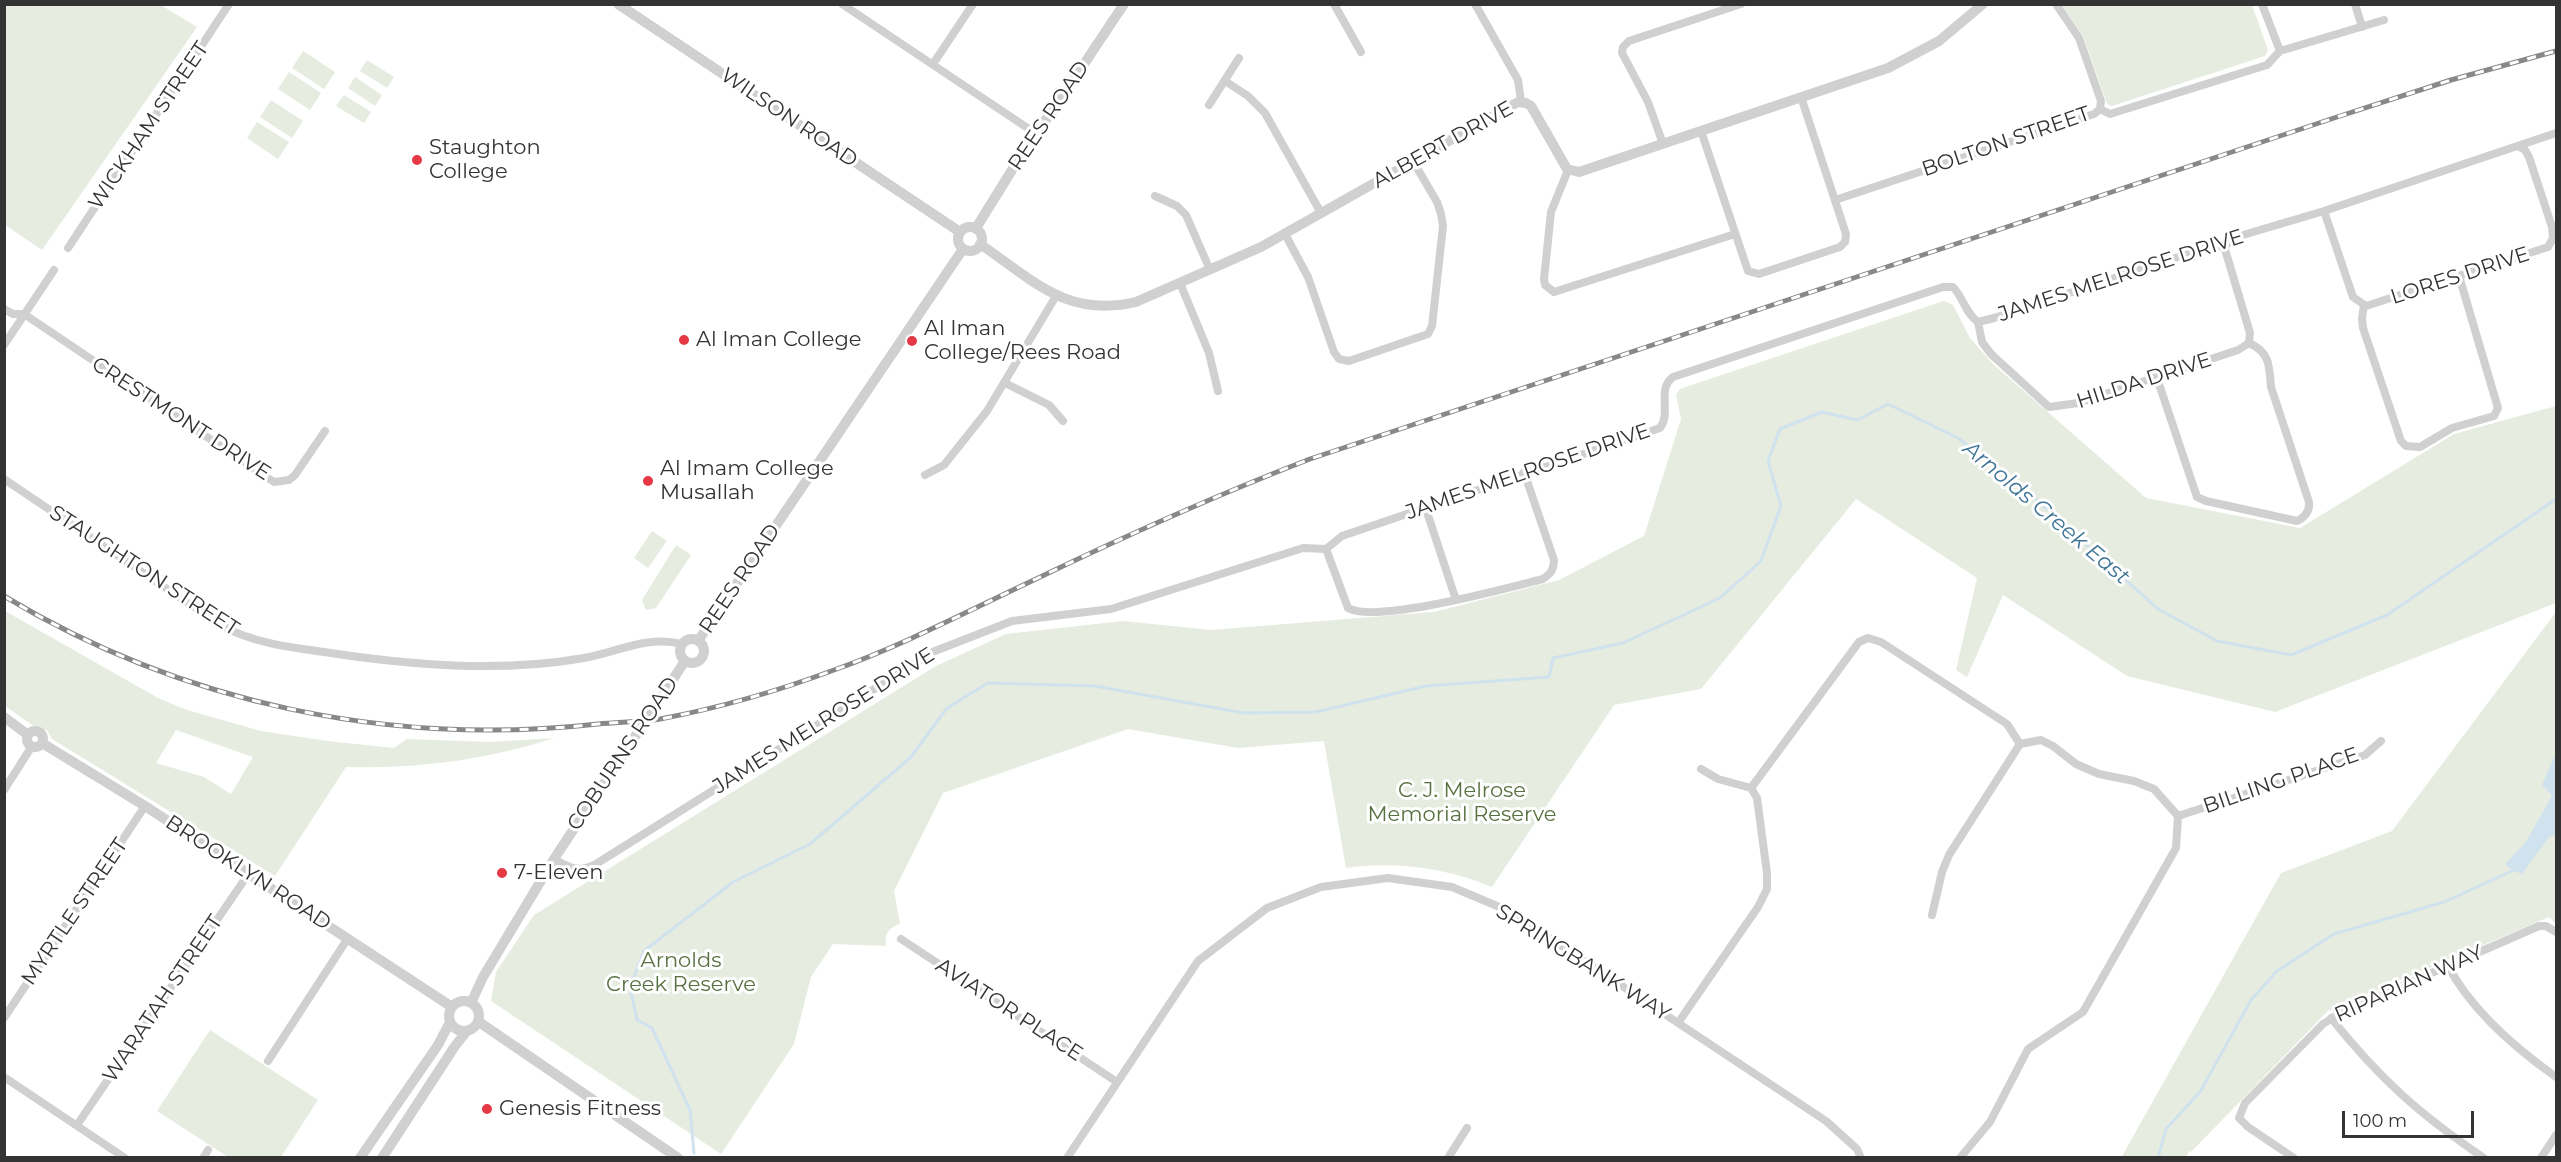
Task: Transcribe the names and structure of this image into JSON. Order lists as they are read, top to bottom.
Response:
{
  "streets": {
    "street": [
      "REES ROAD",
      "WILSON ROAD",
      "WICKHAM STREET",
      "BOLTON STREET",
      "ALBERT DRIVE",
      "JAMES MELROSE DRIVE",
      "LORES DRIVE",
      "HILDA DRIVE",
      "CRESTMONT DRIVE",
      "STAUGHTON STREET",
      "COBURNS ROAD",
      "BILLING PLACE",
      "BROOKLYN ROAD",
      "MYRTLE STREET",
      "SPRINGBANK WAY",
      "RIPARIAN WAY",
      "WARATAH STREET",
      "AVIATOR PLACE"
    ]
  },
  "crossings": [
    ["REES ROAD", "WILSON ROAD"],
    ["REES ROAD", "ALBERT DRIVE"],
    ["REES ROAD", "STAUGHTON STREET"],
    ["REES ROAD", "COBURNS ROAD"],
    ["WILSON ROAD", "ALBERT DRIVE"],
    ["JAMES MELROSE DRIVE", "LORES DRIVE"],
    ["JAMES MELROSE DRIVE", "HILDA DRIVE"],
    ["JAMES MELROSE DRIVE", "COBURNS ROAD"],
    ["STAUGHTON STREET", "COBURNS ROAD"],
    ["COBURNS ROAD", "BROOKLYN ROAD"],
    ["BROOKLYN ROAD", "MYRTLE STREET"],
    ["BROOKLYN ROAD", "WARATAH STREET"],
    ["SPRINGBANK WAY", "AVIATOR PLACE"]
  ],
  "water": ["Arnolds Creek East"],
  "parks": ["C. J. Melrose Memorial Reserve", "Arnolds Creek Reserve"],
  "places": [
    "Staughton College",
    "Al Iman College",
    "Al Iman College/Rees Road",
    "Al Imam College Musallah",
    "7-Eleven",
    "Genesis Fitness"
  ],
  "scale_bar": "100 m"
}
